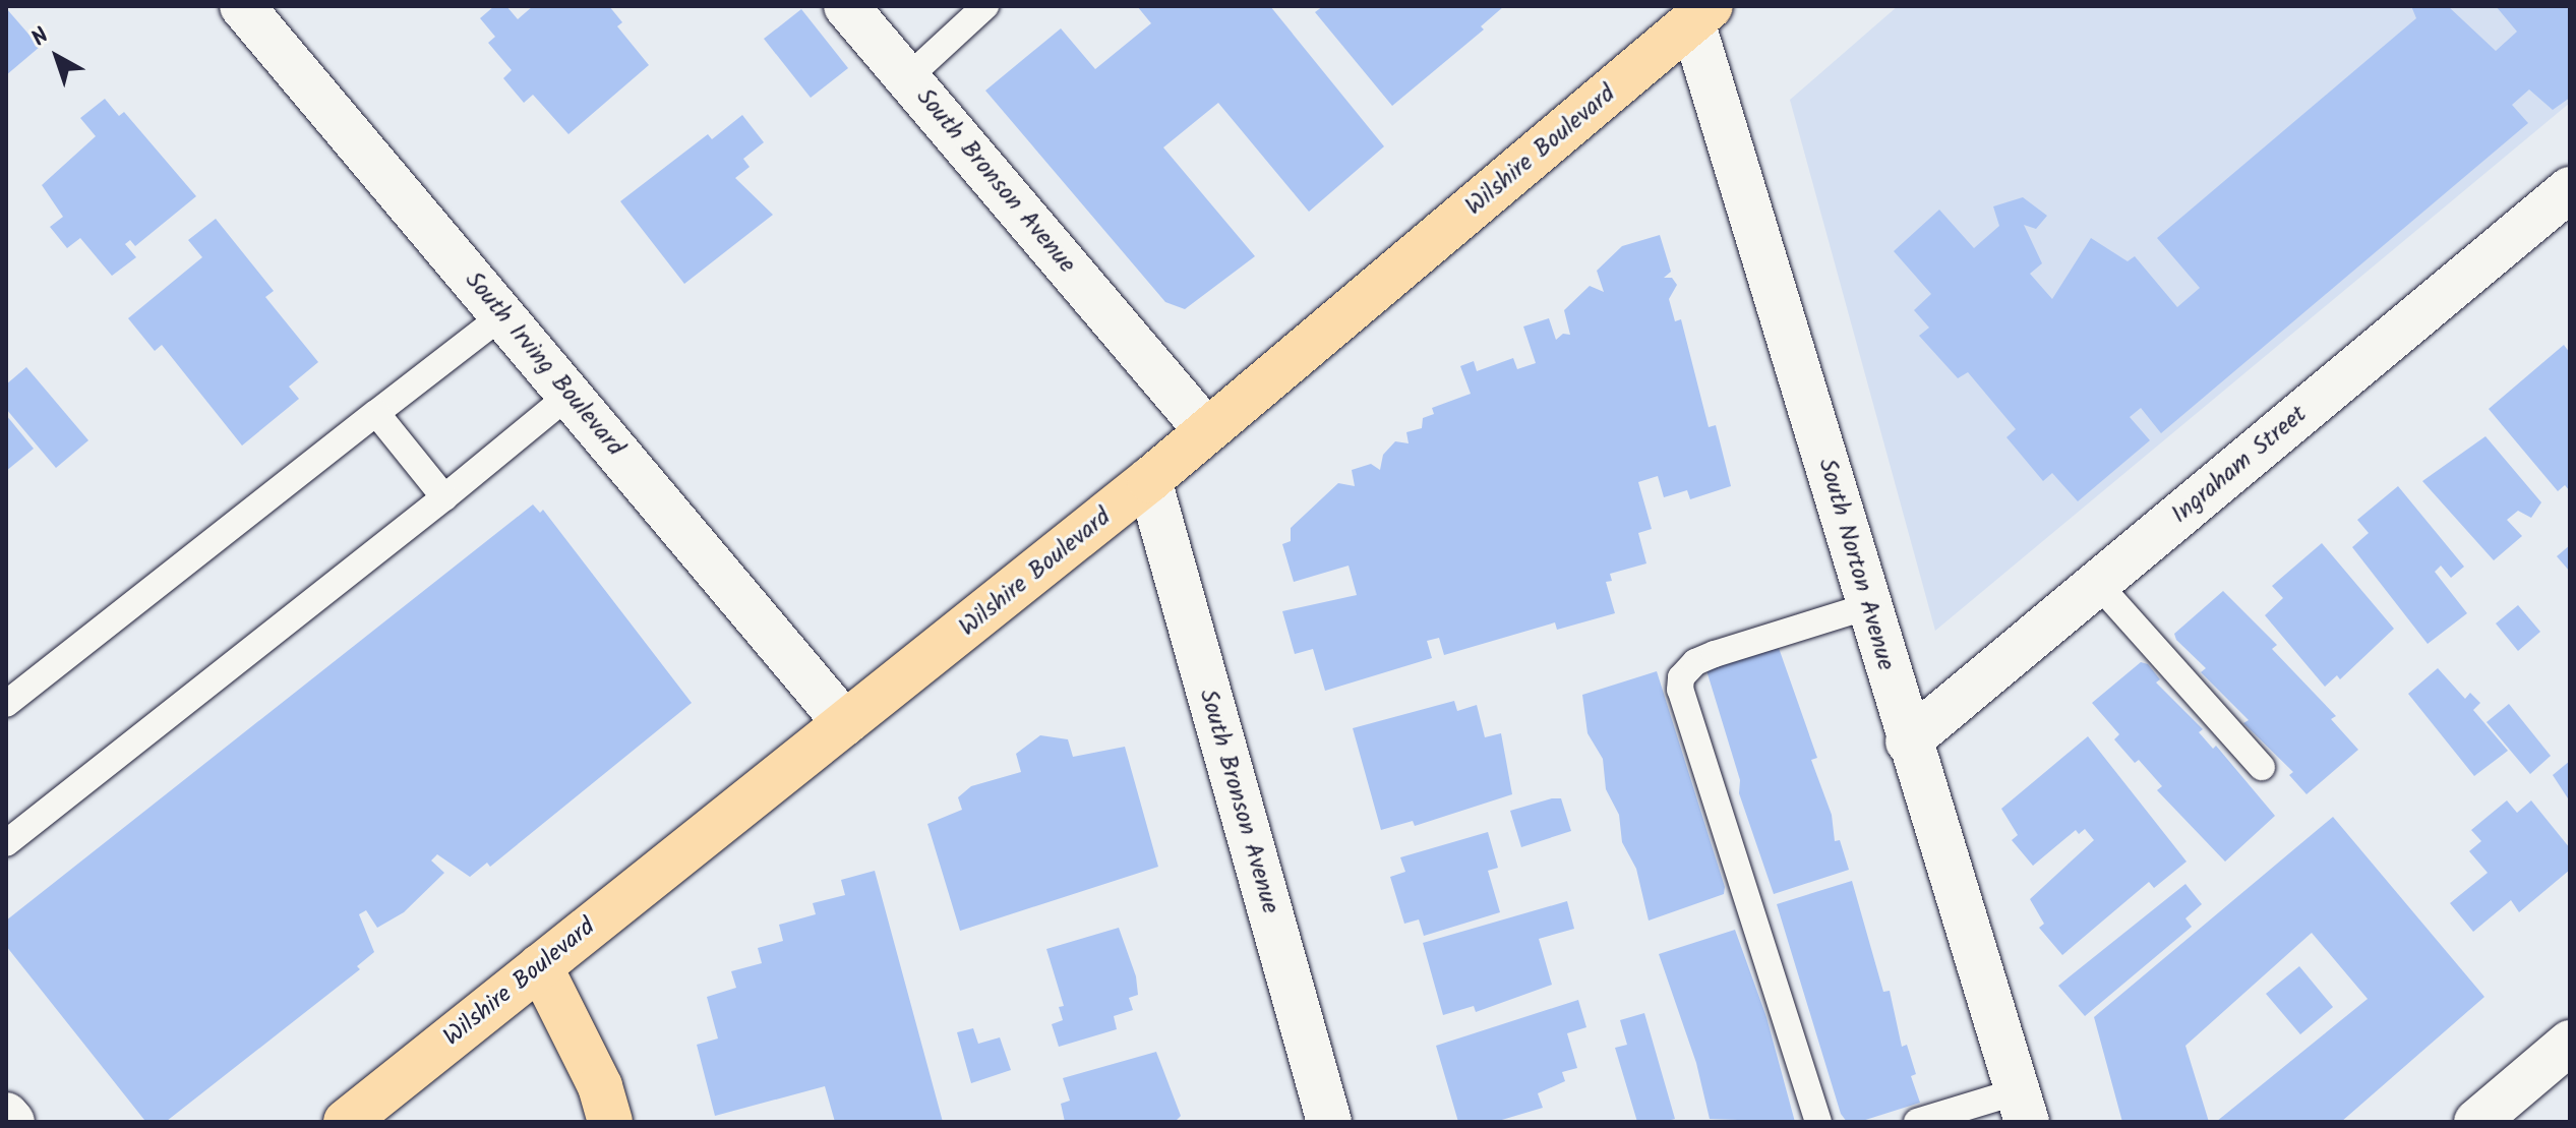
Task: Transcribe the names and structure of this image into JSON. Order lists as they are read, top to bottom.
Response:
{
  "streets": {
    "main road": ["Wilshire Boulevard"],
    "street": [
      "South Bronson Avenue",
      "South Irving Boulevard",
      "Ingraham Street",
      "South Norton Avenue"
    ]
  },
  "crossings": [
    ["Wilshire Boulevard", "South Bronson Avenue"],
    ["Wilshire Boulevard", "South Irving Boulevard"],
    ["Wilshire Boulevard", "South Norton Avenue"],
    ["Ingraham Street", "South Norton Avenue"]
  ],
  "north": "top left"
}
